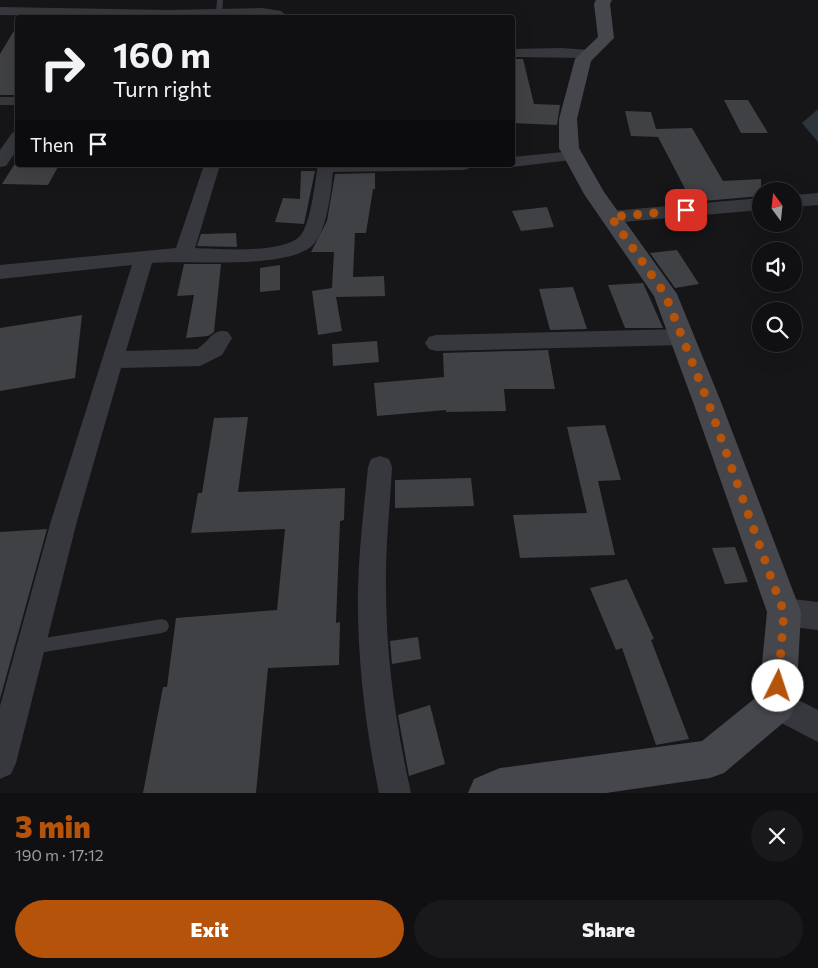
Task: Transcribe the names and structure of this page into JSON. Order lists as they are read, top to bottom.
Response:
{
  "north": "top",
  "page": {
    "turn": ["160 m", "Turn right"],
    "then": "Then",
    "heading": ["3 min", "190 m · 17:12"],
    "buttons": ["Exit", "Share"]
  }
}
